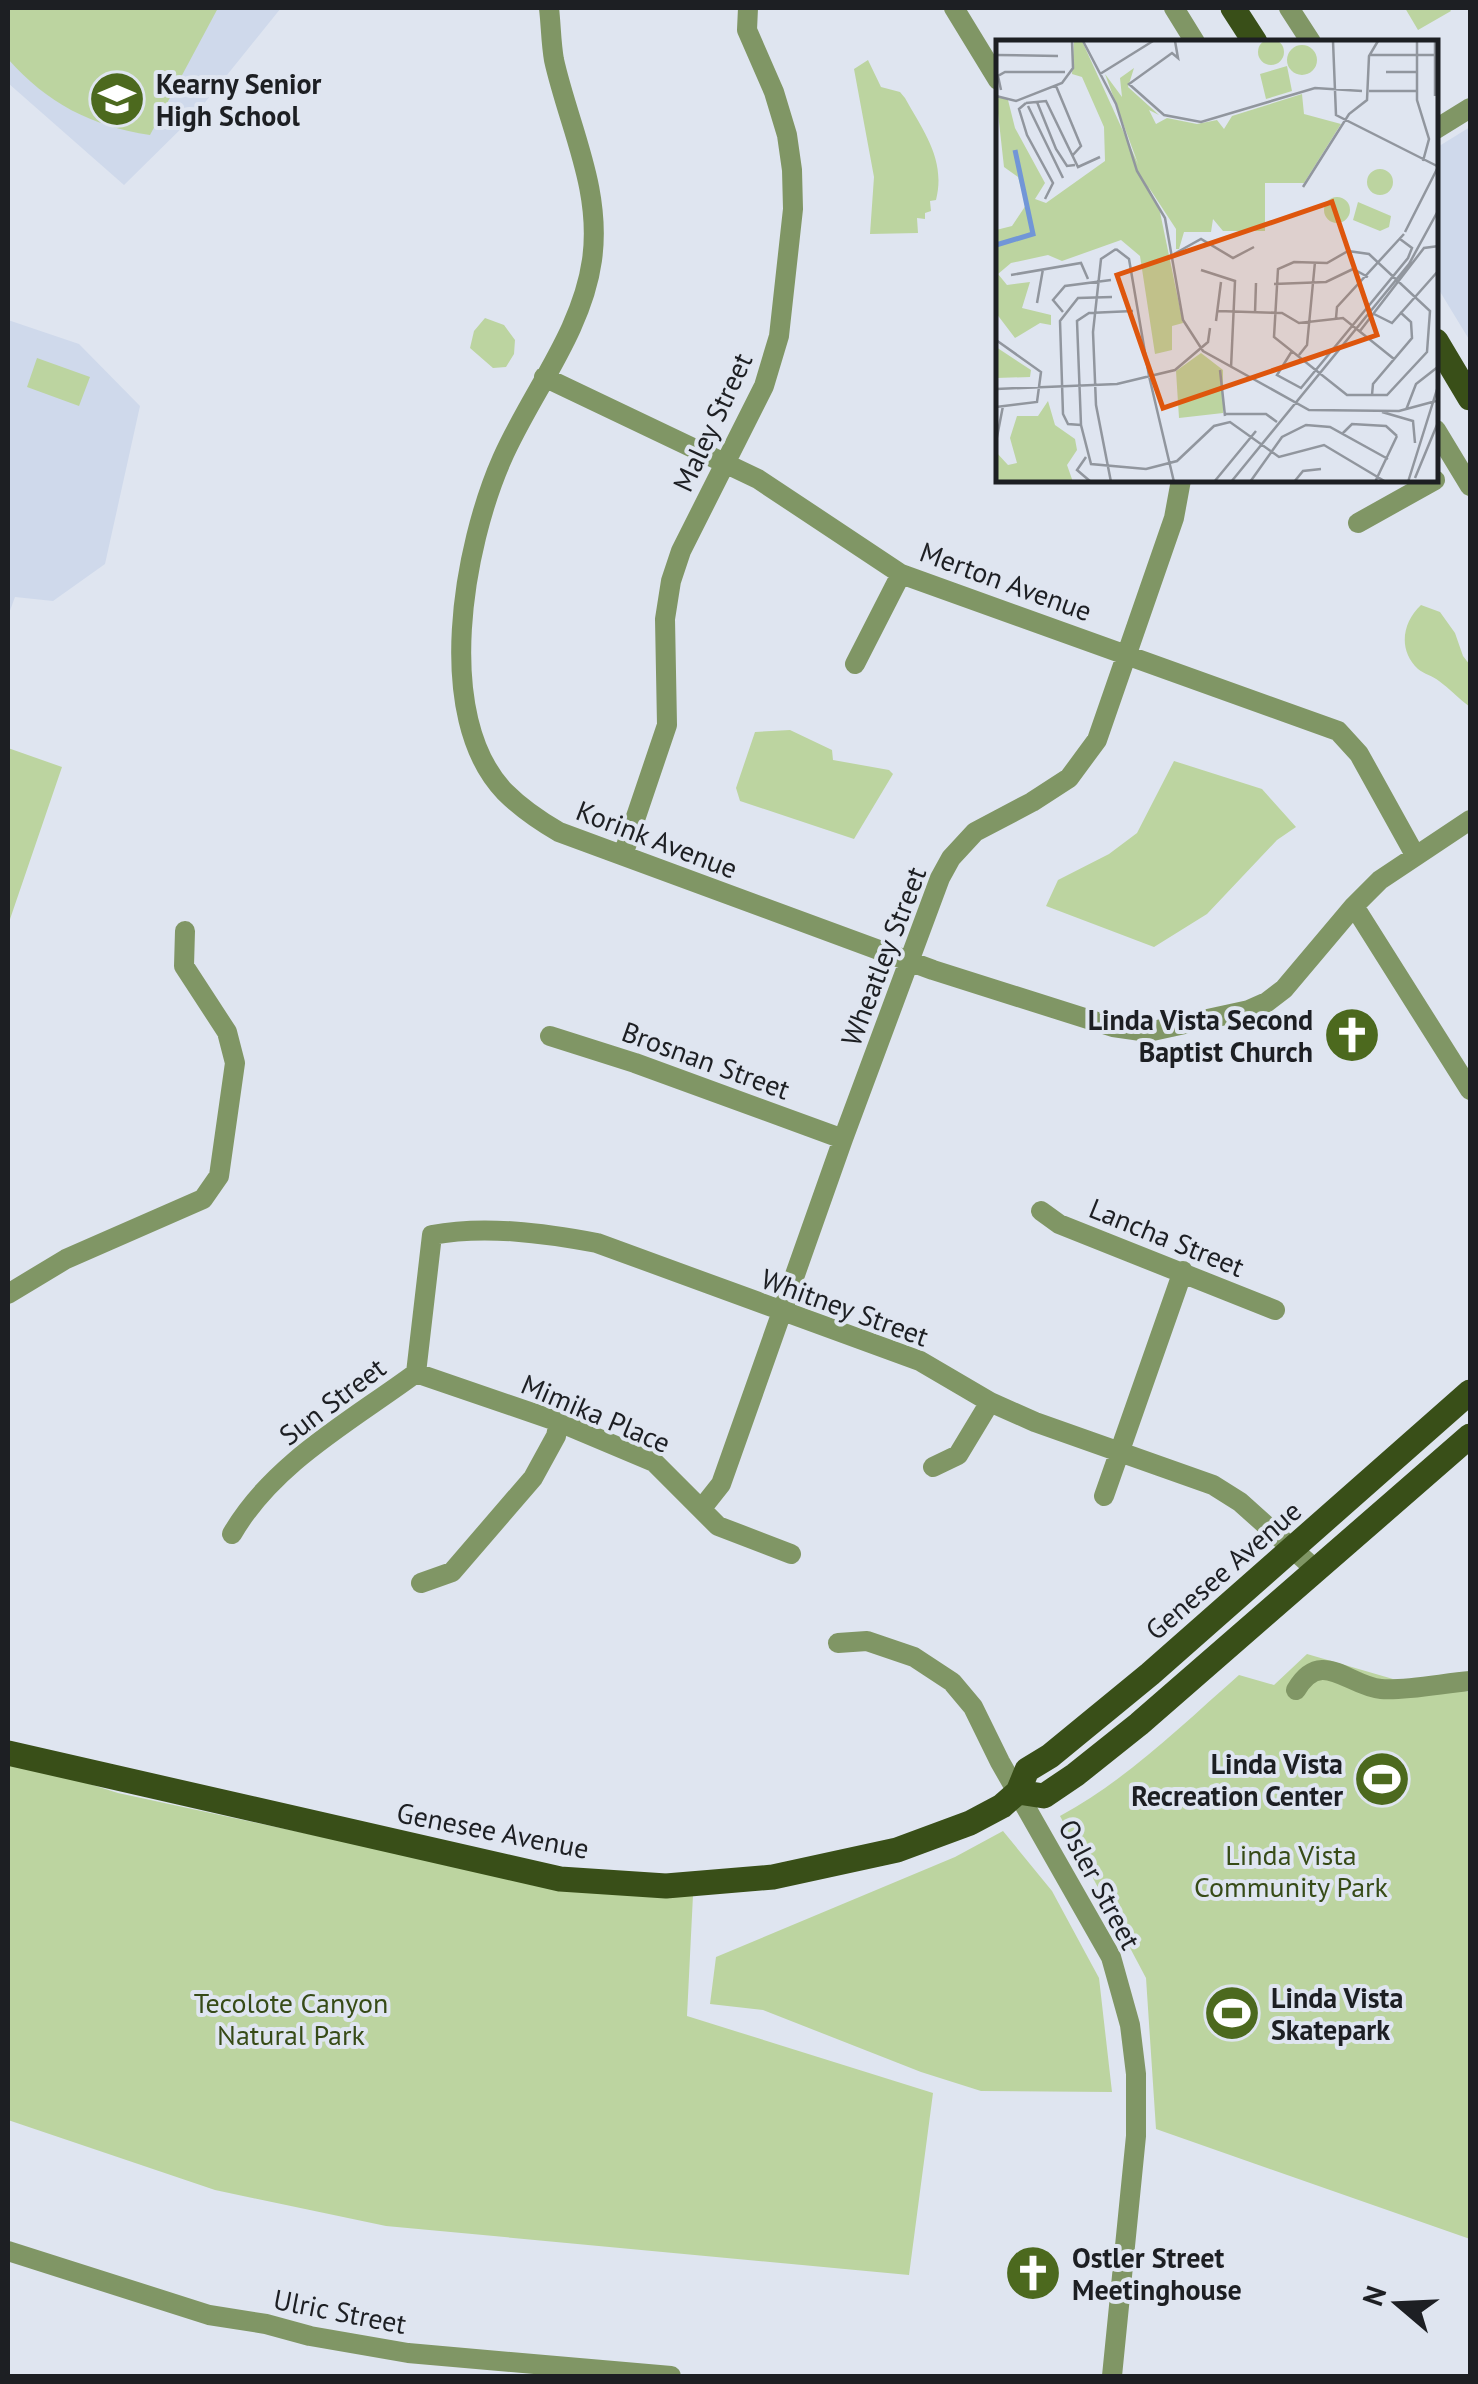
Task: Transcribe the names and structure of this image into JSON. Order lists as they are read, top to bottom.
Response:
{
  "streets": {
    "main road": ["Genesee Avenue"],
    "street": [
      "Maley Street",
      "Merton Avenue",
      "Korink Avenue",
      "Wheatley Street",
      "Brosnan Street",
      "Lancha Street",
      "Whitney Street",
      "Sun Street",
      "Mimika Place",
      "Osler Street",
      "Ulric Street"
    ]
  },
  "crossings": [
    ["Maley Street", "Merton Avenue"],
    ["Maley Street", "Korink Avenue"],
    ["Merton Avenue", "Korink Avenue"],
    ["Merton Avenue", "Wheatley Street"],
    ["Korink Avenue", "Wheatley Street"],
    ["Wheatley Street", "Brosnan Street"],
    ["Wheatley Street", "Whitney Street"],
    ["Wheatley Street", "Mimika Place"],
    ["Whitney Street", "Sun Street"],
    ["Whitney Street", "Genesee Avenue"],
    ["Sun Street", "Mimika Place"],
    ["Genesee Avenue", "Osler Street"]
  ],
  "parks": ["Linda Vista Community Park", "Tecolote Canyon Natural Park"],
  "places": {
    "school or university": ["Kearny Senior High School"],
    "church": ["Linda Vista Second Baptist Church", "Ostler Street Meetinghouse"],
    "sports": ["Linda Vista Recreation Center", "Linda Vista Skatepark"]
  },
  "north": "left"
}
